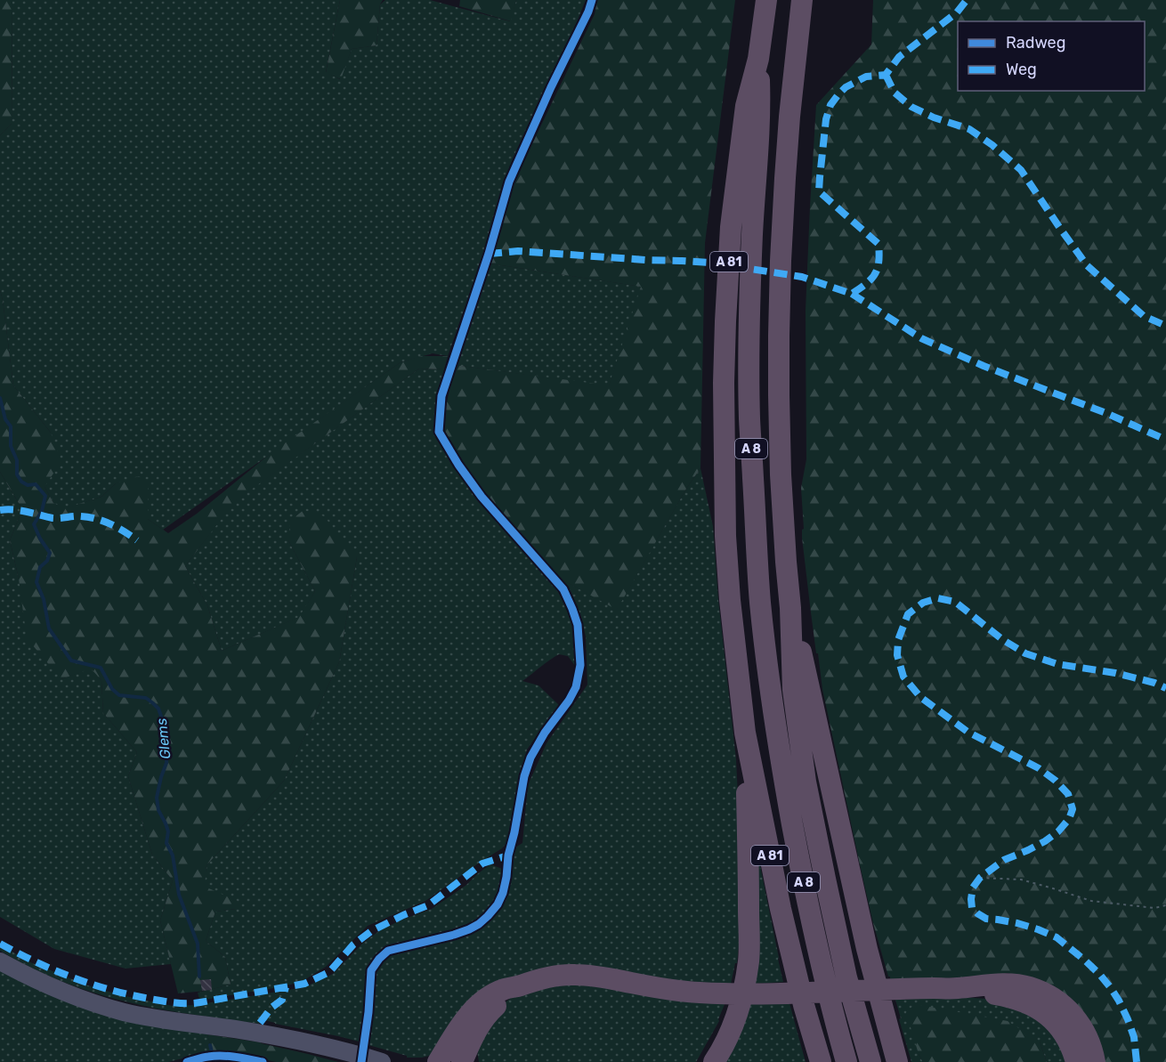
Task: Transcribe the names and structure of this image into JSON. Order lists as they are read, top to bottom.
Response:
{
  "streets": {
    "highway": ["A 81", "A 8"]
  },
  "crossings": [
    ["A 81", "A 8"]
  ],
  "water": ["Glems"],
  "legend": ["Radweg", "Weg"]
}
